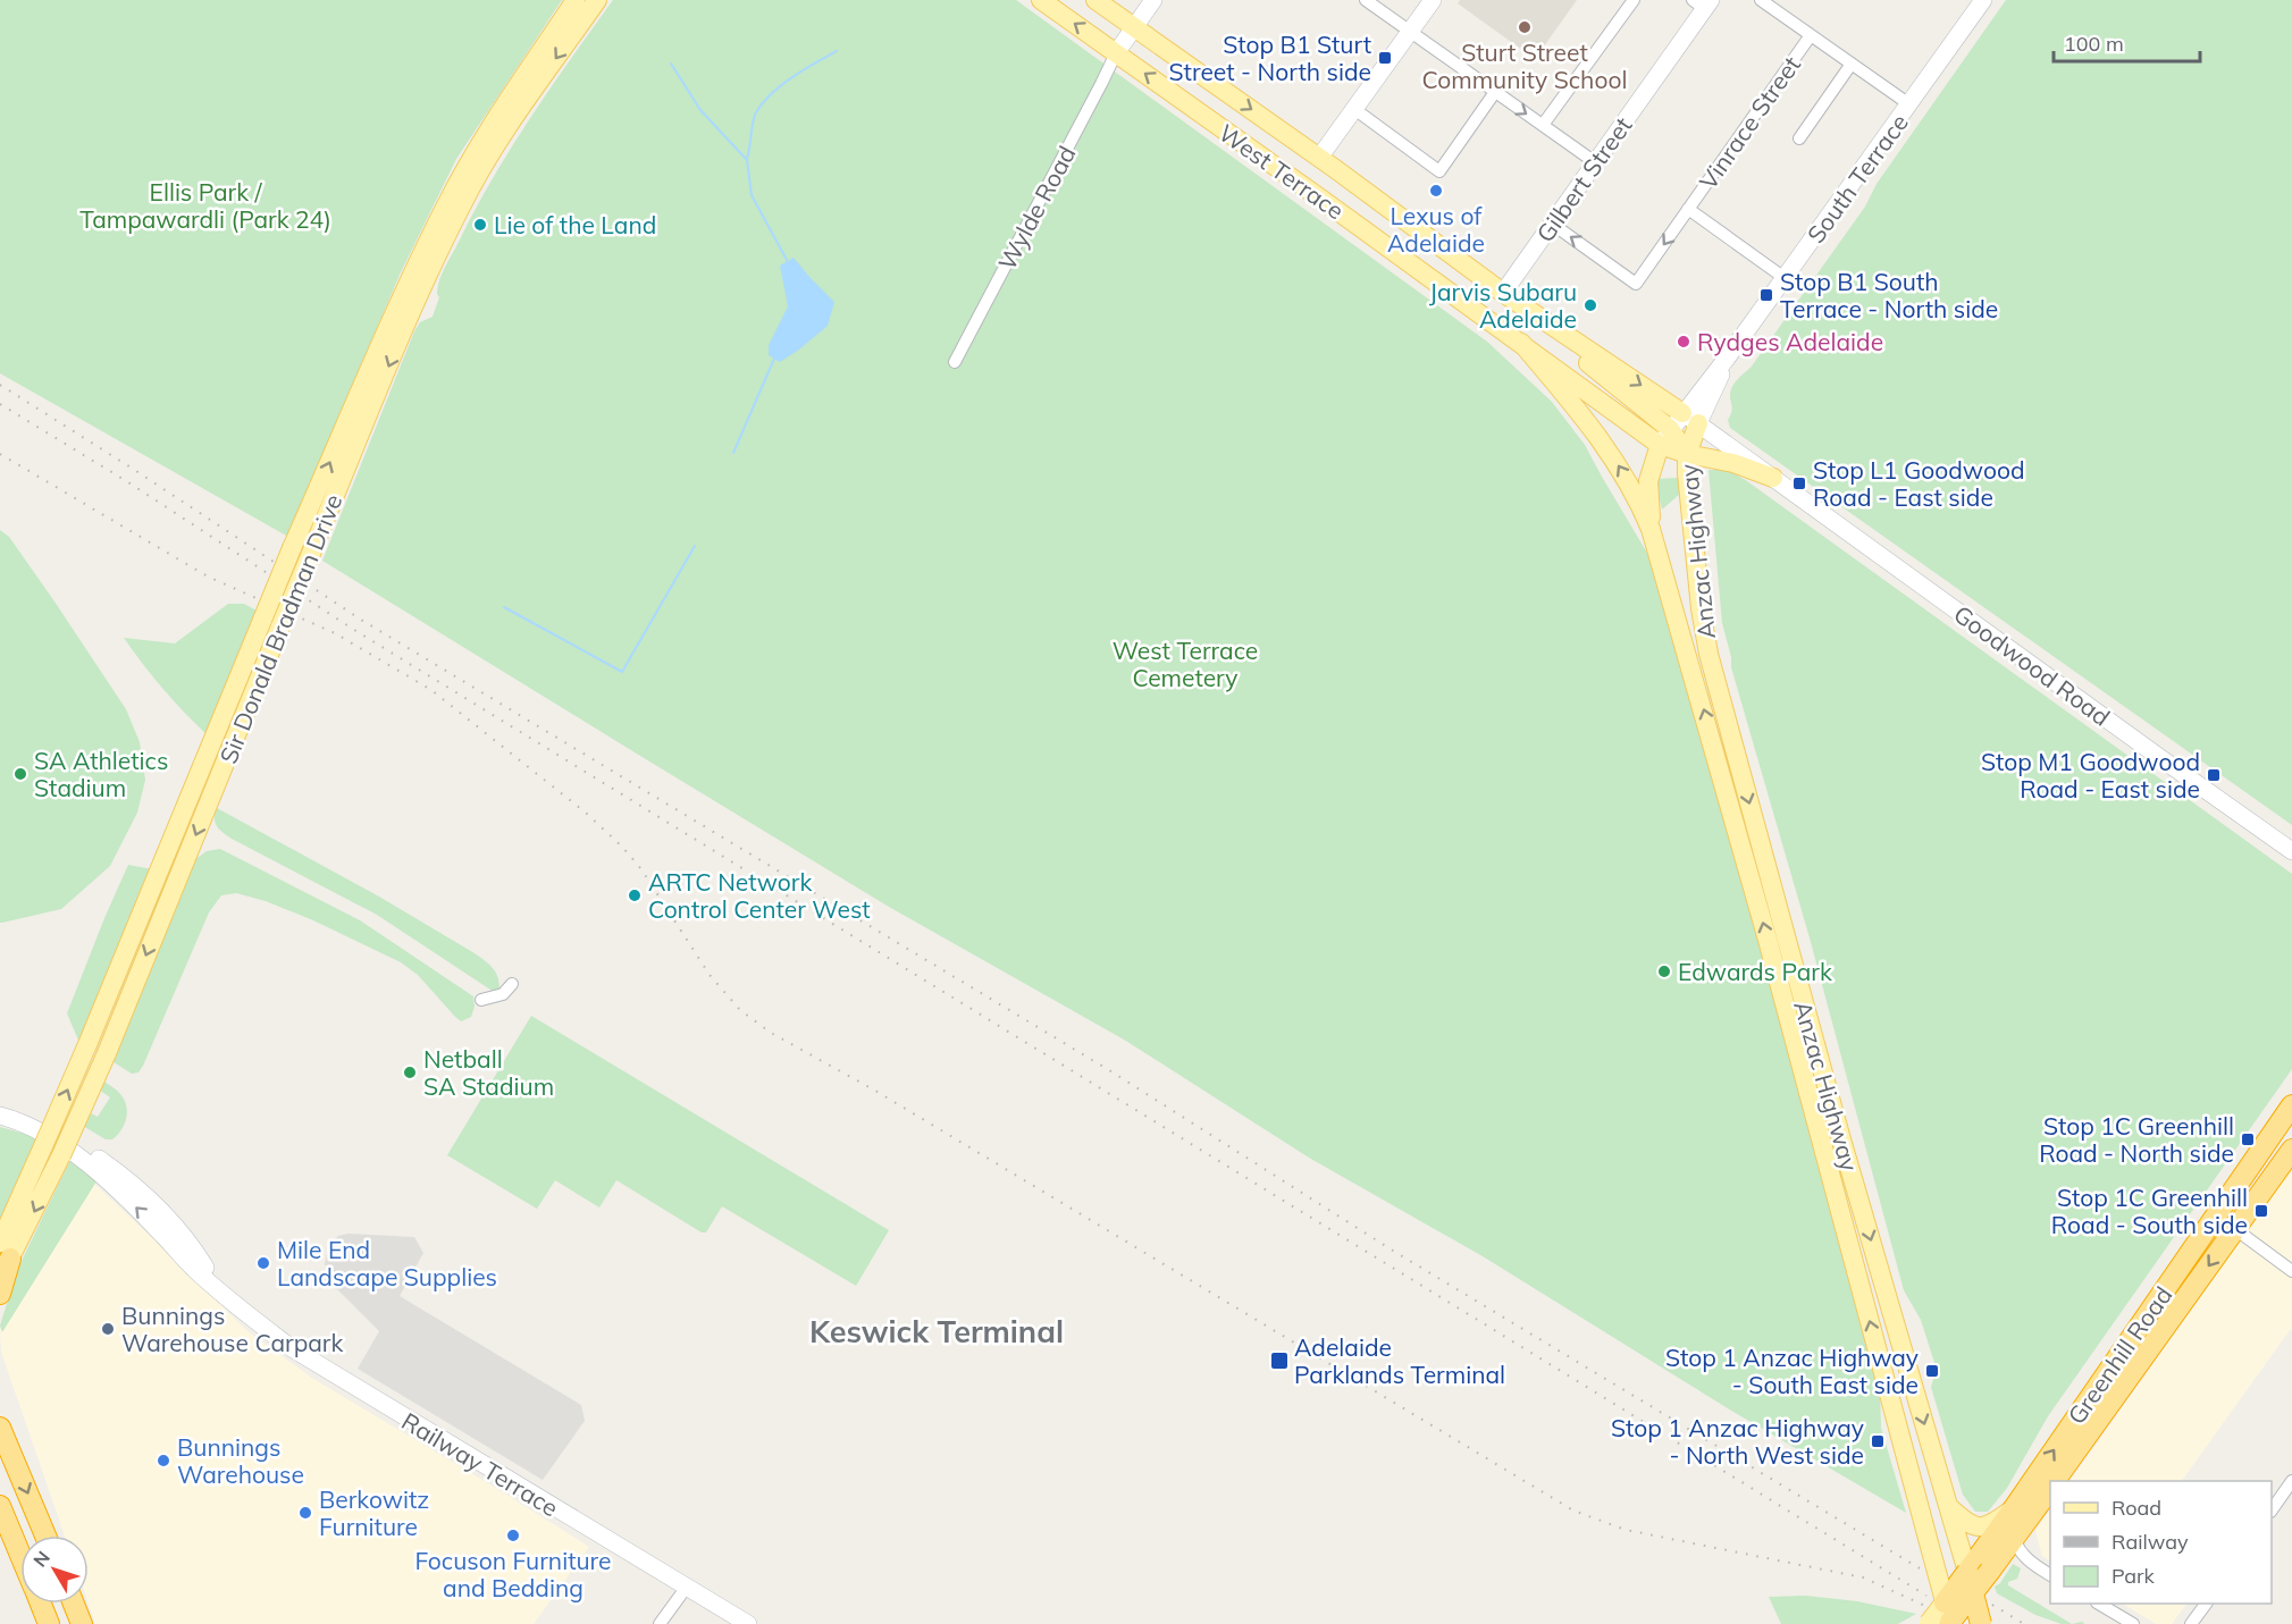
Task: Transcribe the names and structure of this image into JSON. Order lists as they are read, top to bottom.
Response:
{
  "streets": {
    "highway": ["Greenhill Road"],
    "main road": [
      "West Terrace",
      "South Terrace",
      "Gilbert Street",
      "Anzac Highway",
      "Sir Donald Bradman Drive",
      "Goodwood Road",
      "Railway Terrace"
    ],
    "street": ["Vinrace Street", "Wylde Road"]
  },
  "crossings": [
    ["Vinrace Street", "South Terrace"],
    ["Vinrace Street", "Gilbert Street"],
    ["West Terrace", "South Terrace"],
    ["West Terrace", "Gilbert Street"],
    ["West Terrace", "Wylde Road"],
    ["West Terrace", "Anzac Highway"],
    ["West Terrace", "Goodwood Road"],
    ["South Terrace", "Anzac Highway"],
    ["South Terrace", "Goodwood Road"],
    ["Anzac Highway", "Goodwood Road"],
    ["Anzac Highway", "Greenhill Road"]
  ],
  "districts": ["Keswick Terminal"],
  "parks": ["Ellis Park / Tampawardli (Park 24)", "West Terrace Cemetery"],
  "places": {
    "other": [
      "Sturt Street Community School",
      "Lexus of Adelaide",
      "Lie of the Land",
      "Jarvis Subaru Adelaide",
      "Rydges Adelaide",
      "SA Athletics Stadium",
      "ARTC Network Control Center West",
      "Edwards Park",
      "Netball SA Stadium",
      "Mile End Landscape Supplies",
      "Bunnings Warehouse Carpark",
      "Bunnings Warehouse",
      "Berkowitz Furniture",
      "Focuson Furniture and Bedding"
    ],
    "transit": [
      "Stop B1 Sturt Street - North side",
      "Stop B1 South Terrace - North side",
      "Stop L1 Goodwood Road - East side",
      "Stop M1 Goodwood Road - East side",
      "Stop 1C Greenhill Road - North side",
      "Stop 1C Greenhill Road - South side",
      "Adelaide Parklands Terminal",
      "Stop 1 Anzac Highway - South East side",
      "Stop 1 Anzac Highway - North West side"
    ]
  },
  "legend": ["Road", "Railway", "Park"],
  "scale_bar": "100 m",
  "north": "top left"
}
